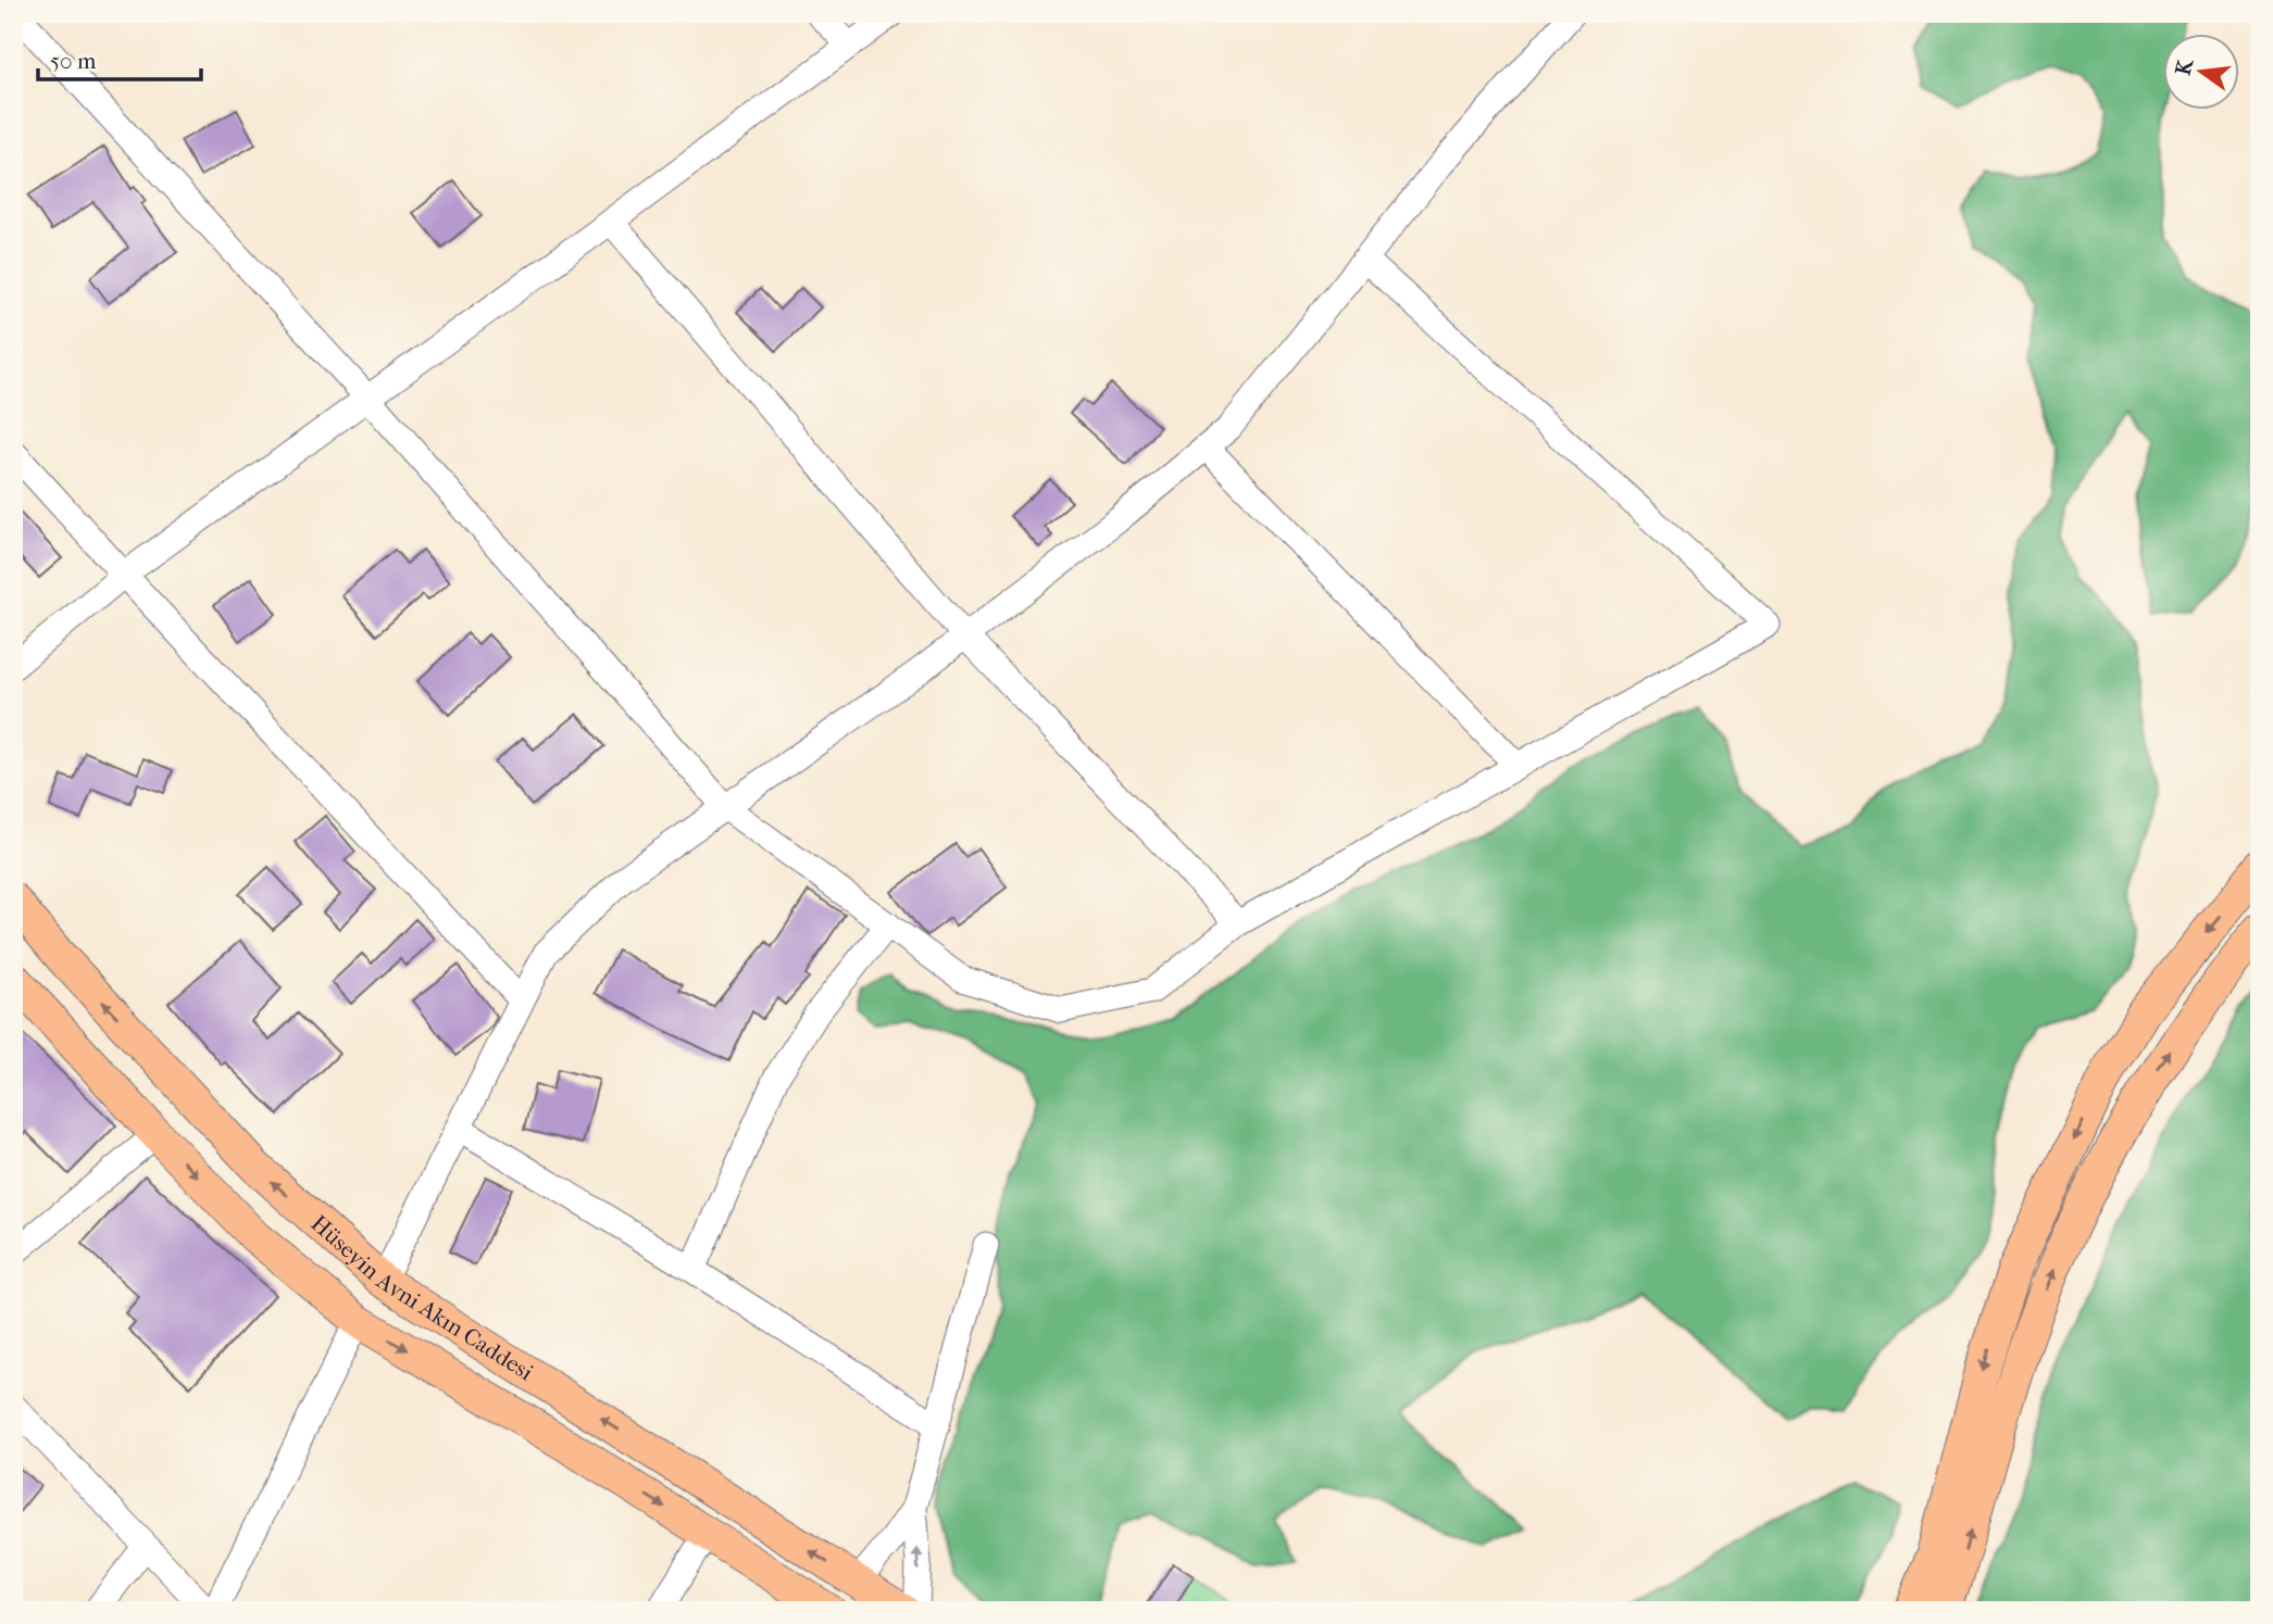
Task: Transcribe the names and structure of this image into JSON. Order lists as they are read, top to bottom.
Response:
{
  "streets": {
    "main road": ["Hüseyin Avni Akın Caddesi"]
  },
  "scale_bar": "50 m",
  "north": "left"
}
